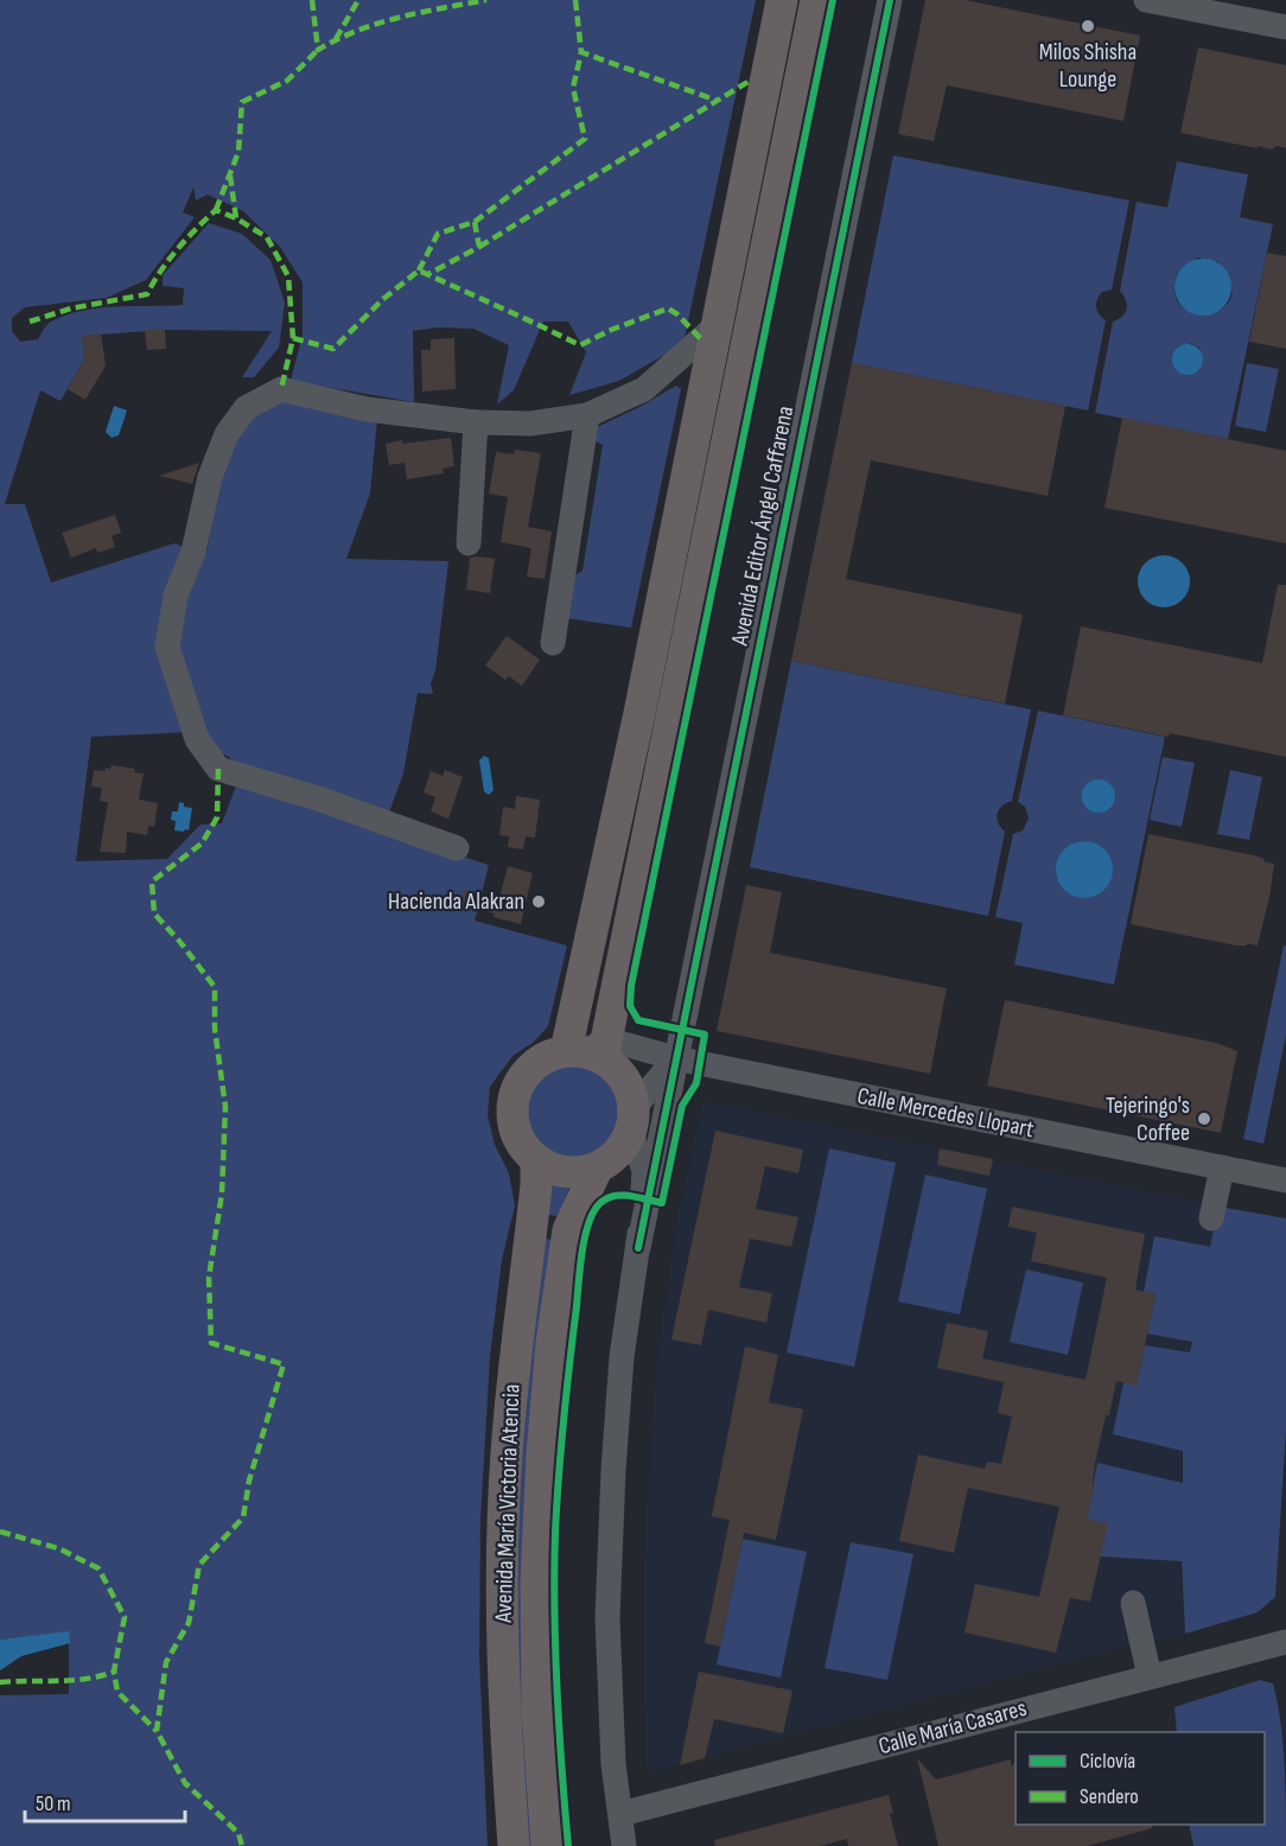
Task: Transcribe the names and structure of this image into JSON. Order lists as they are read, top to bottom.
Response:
{
  "streets": {
    "main road": ["Avenida María Victoria Atencia"],
    "street": ["Avenida Editor Ángel Caffarena", "Calle Mercedes Llopart", "Calle María Casares"]
  },
  "crossings": [
    ["Avenida Editor Ángel Caffarena", "Calle Mercedes Llopart"],
    ["Calle Mercedes Llopart", "Avenida María Victoria Atencia"]
  ],
  "places": ["Milos Shisha Lounge", "Hacienda Alakran", "Tejeringo's Coffee"],
  "legend": ["Ciclovía", "Sendero"],
  "scale_bar": "50 m"
}
